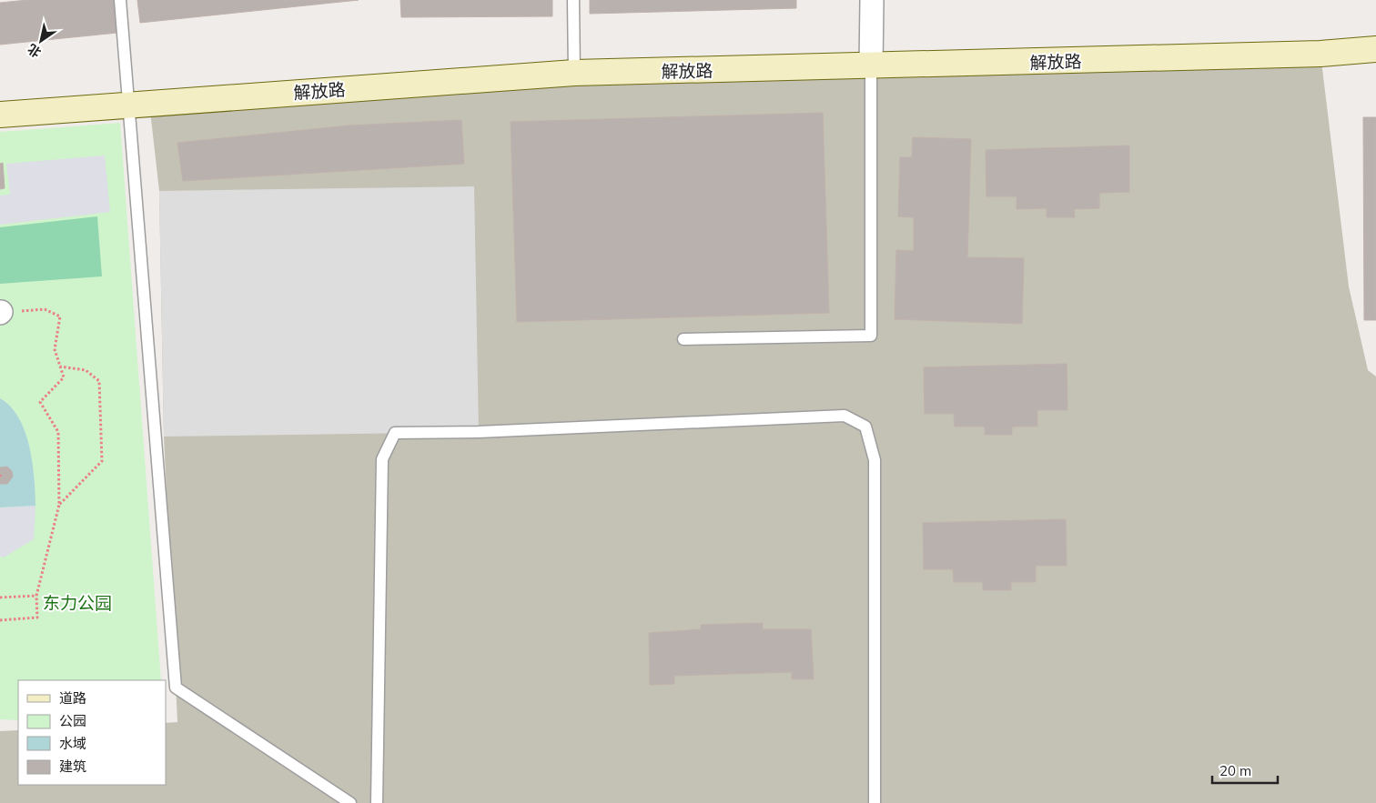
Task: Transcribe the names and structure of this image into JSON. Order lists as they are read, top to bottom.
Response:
{
  "streets": {
    "street": ["解放路"]
  },
  "parks": ["东力公园"],
  "legend": [
    "道路",
    "公园",
    "水域",
    "建筑"
  ],
  "scale_bar": "20 m",
  "north": "bottom left"
}
